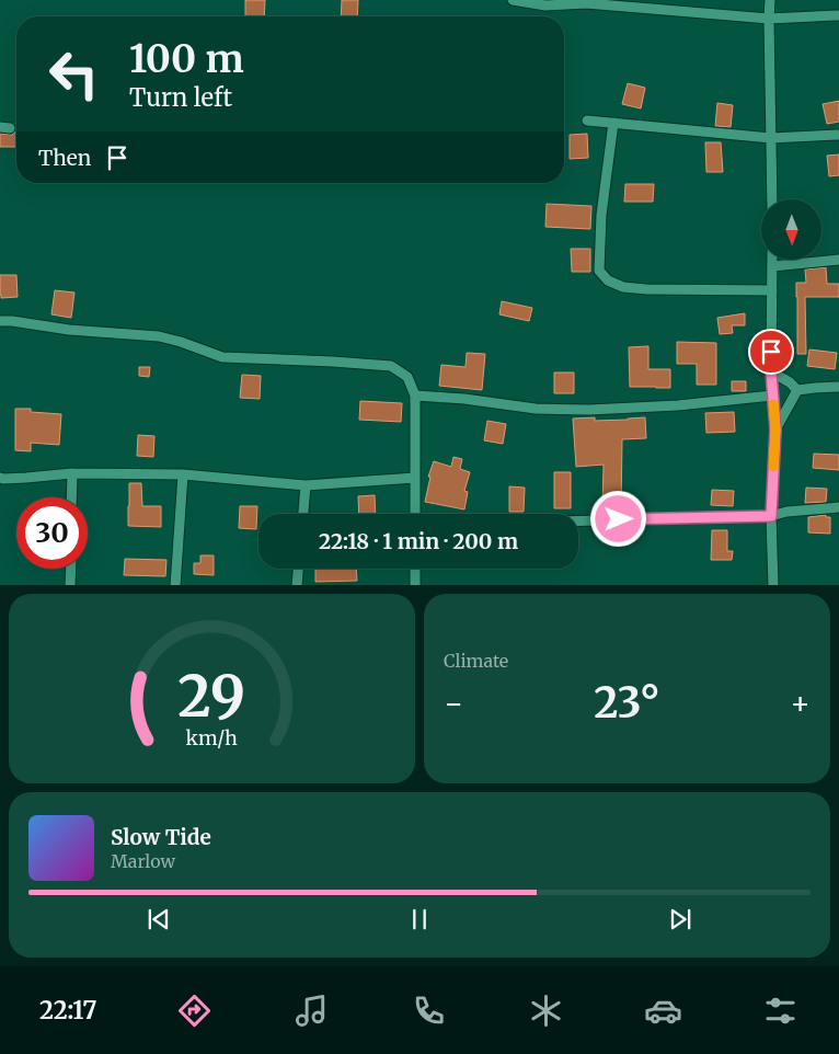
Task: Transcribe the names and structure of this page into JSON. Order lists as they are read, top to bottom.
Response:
{
  "north": "bottom",
  "page": {
    "turn": ["100 m", "Turn left"],
    "then": "Then",
    "limit": "30",
    "trip": "22:18 · 1 min · 200 m",
    "tile": "Climate",
    "heat": ["−", "23°", "+"],
    "song": ["Slow Tide", "Marlow"],
    "tabs": "22:17",
    "gauge": ["29", "km/h"]
  }
}
